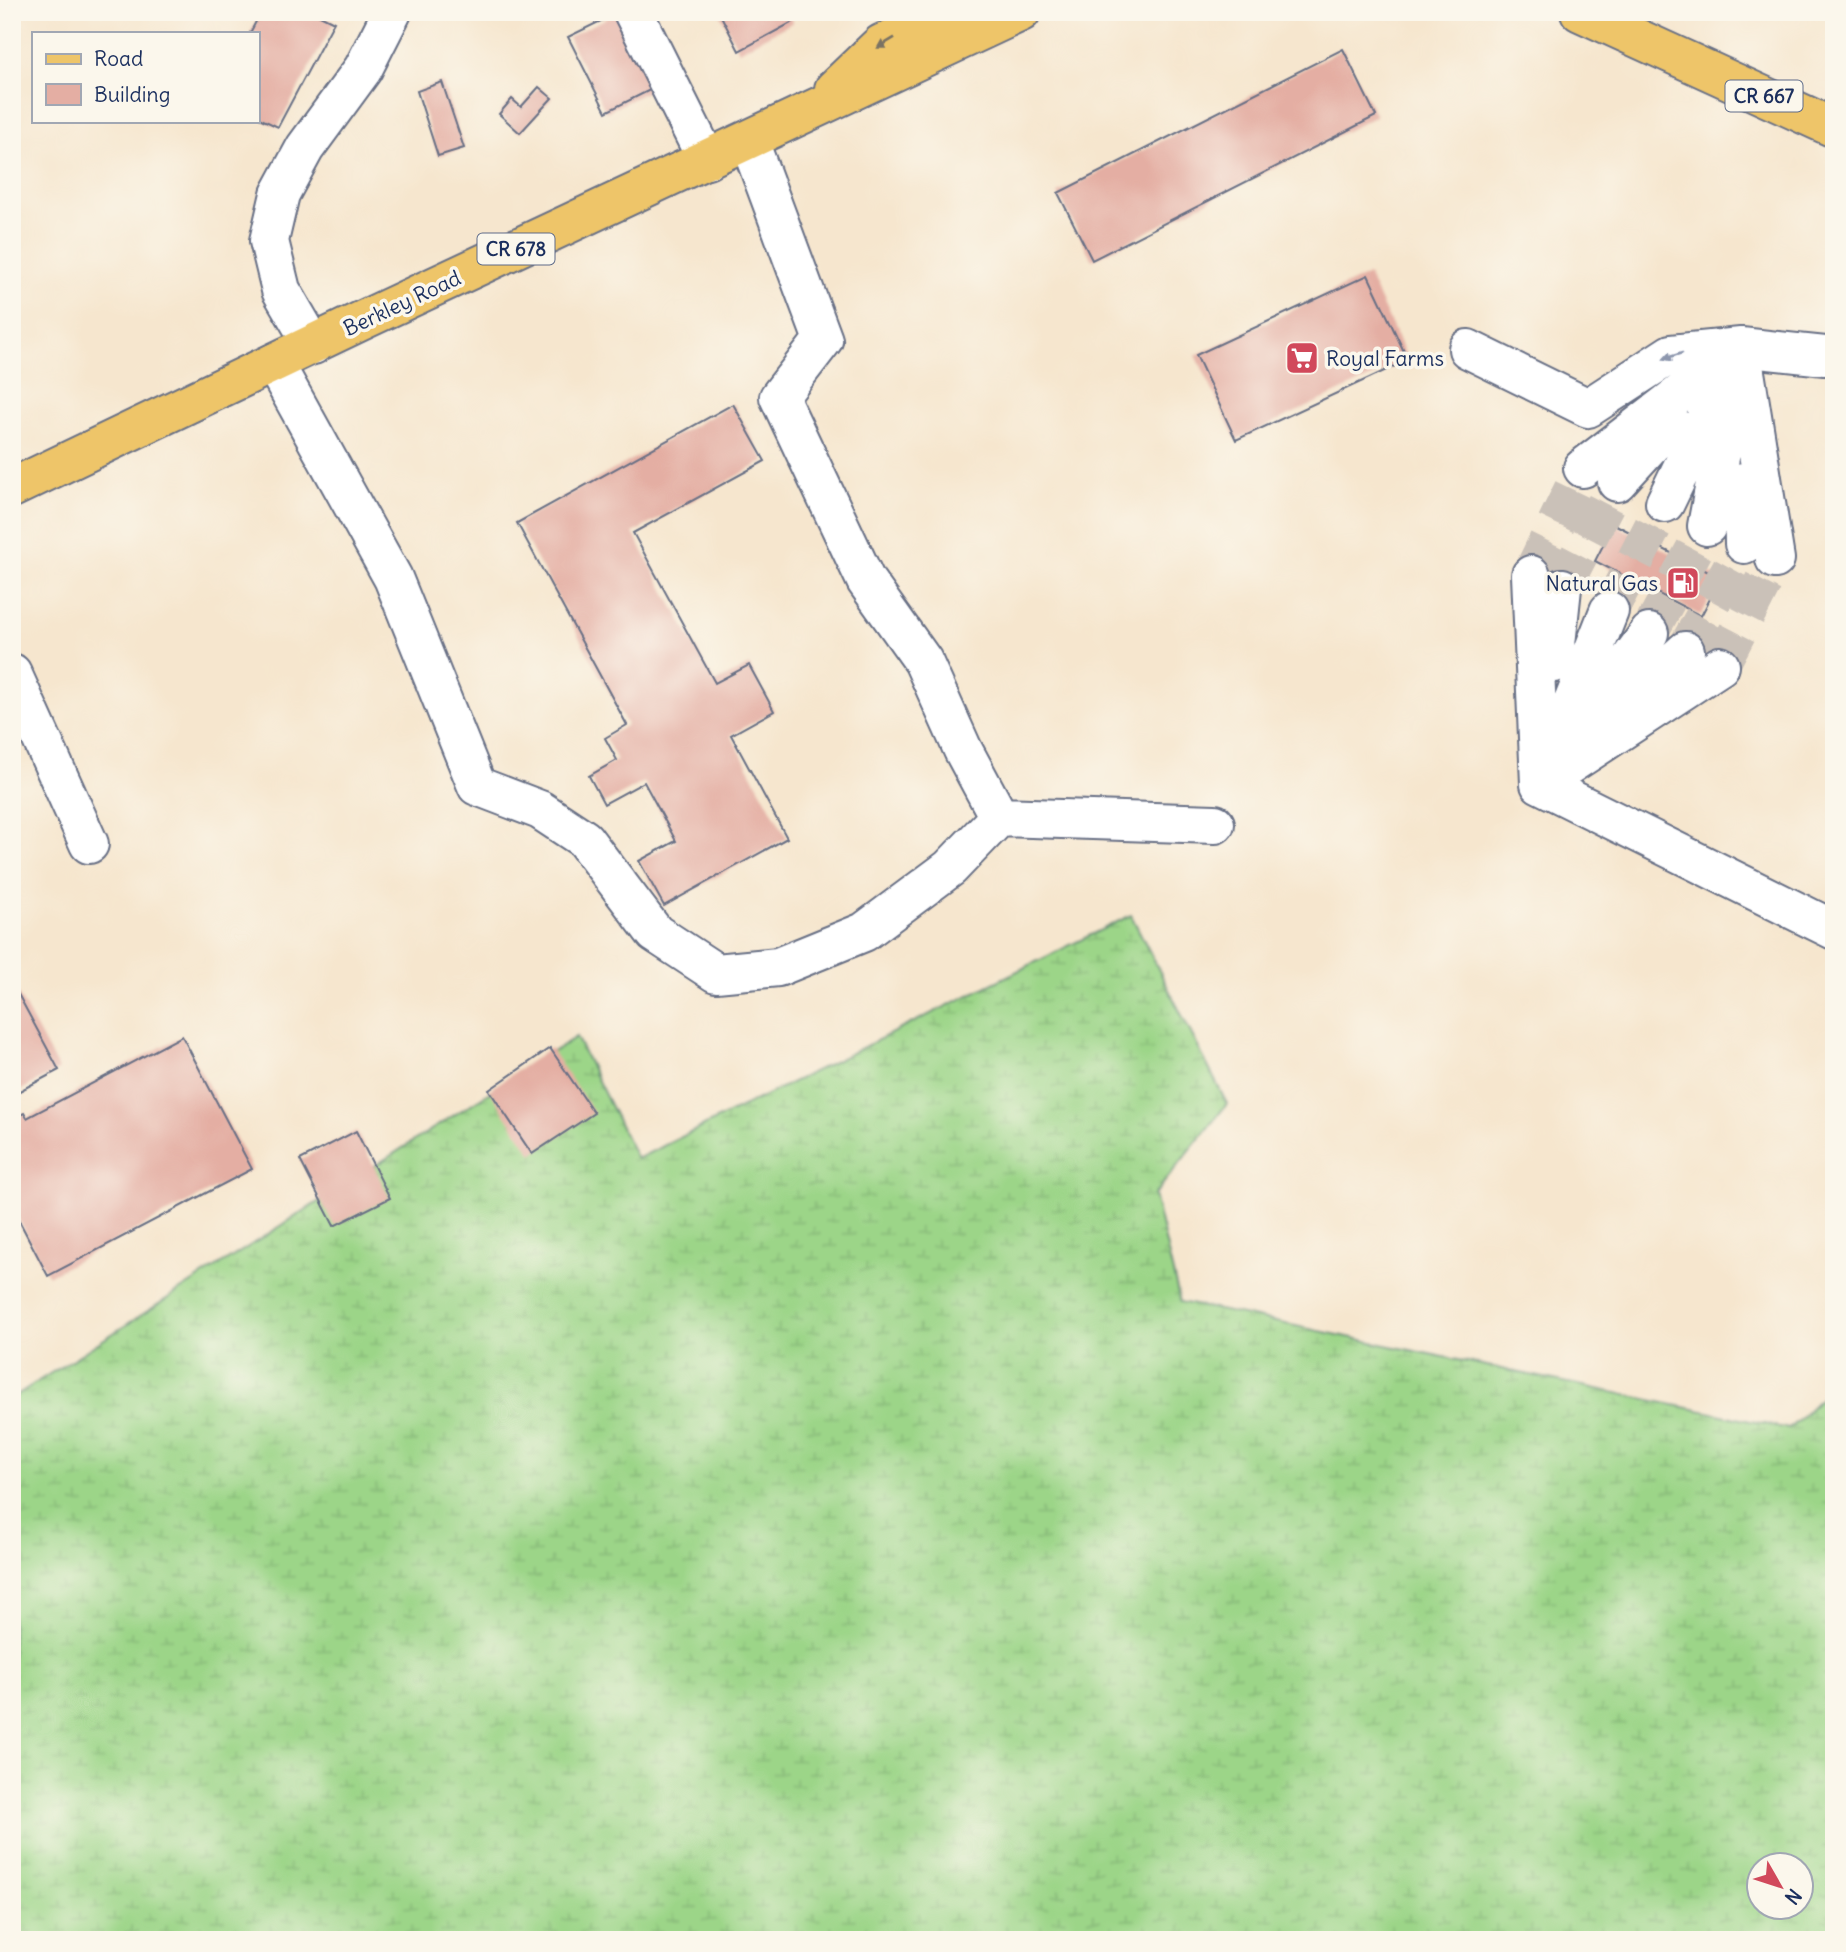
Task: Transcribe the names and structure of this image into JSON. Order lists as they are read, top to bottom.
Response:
{
  "streets": {
    "main road": ["CR 667", "CR 678", "Berkley Road"]
  },
  "places": {
    "supermarket": ["Royal Farms"],
    "fuel station": ["Natural Gas"]
  },
  "legend": ["Road", "Building"],
  "north": "bottom right"
}
